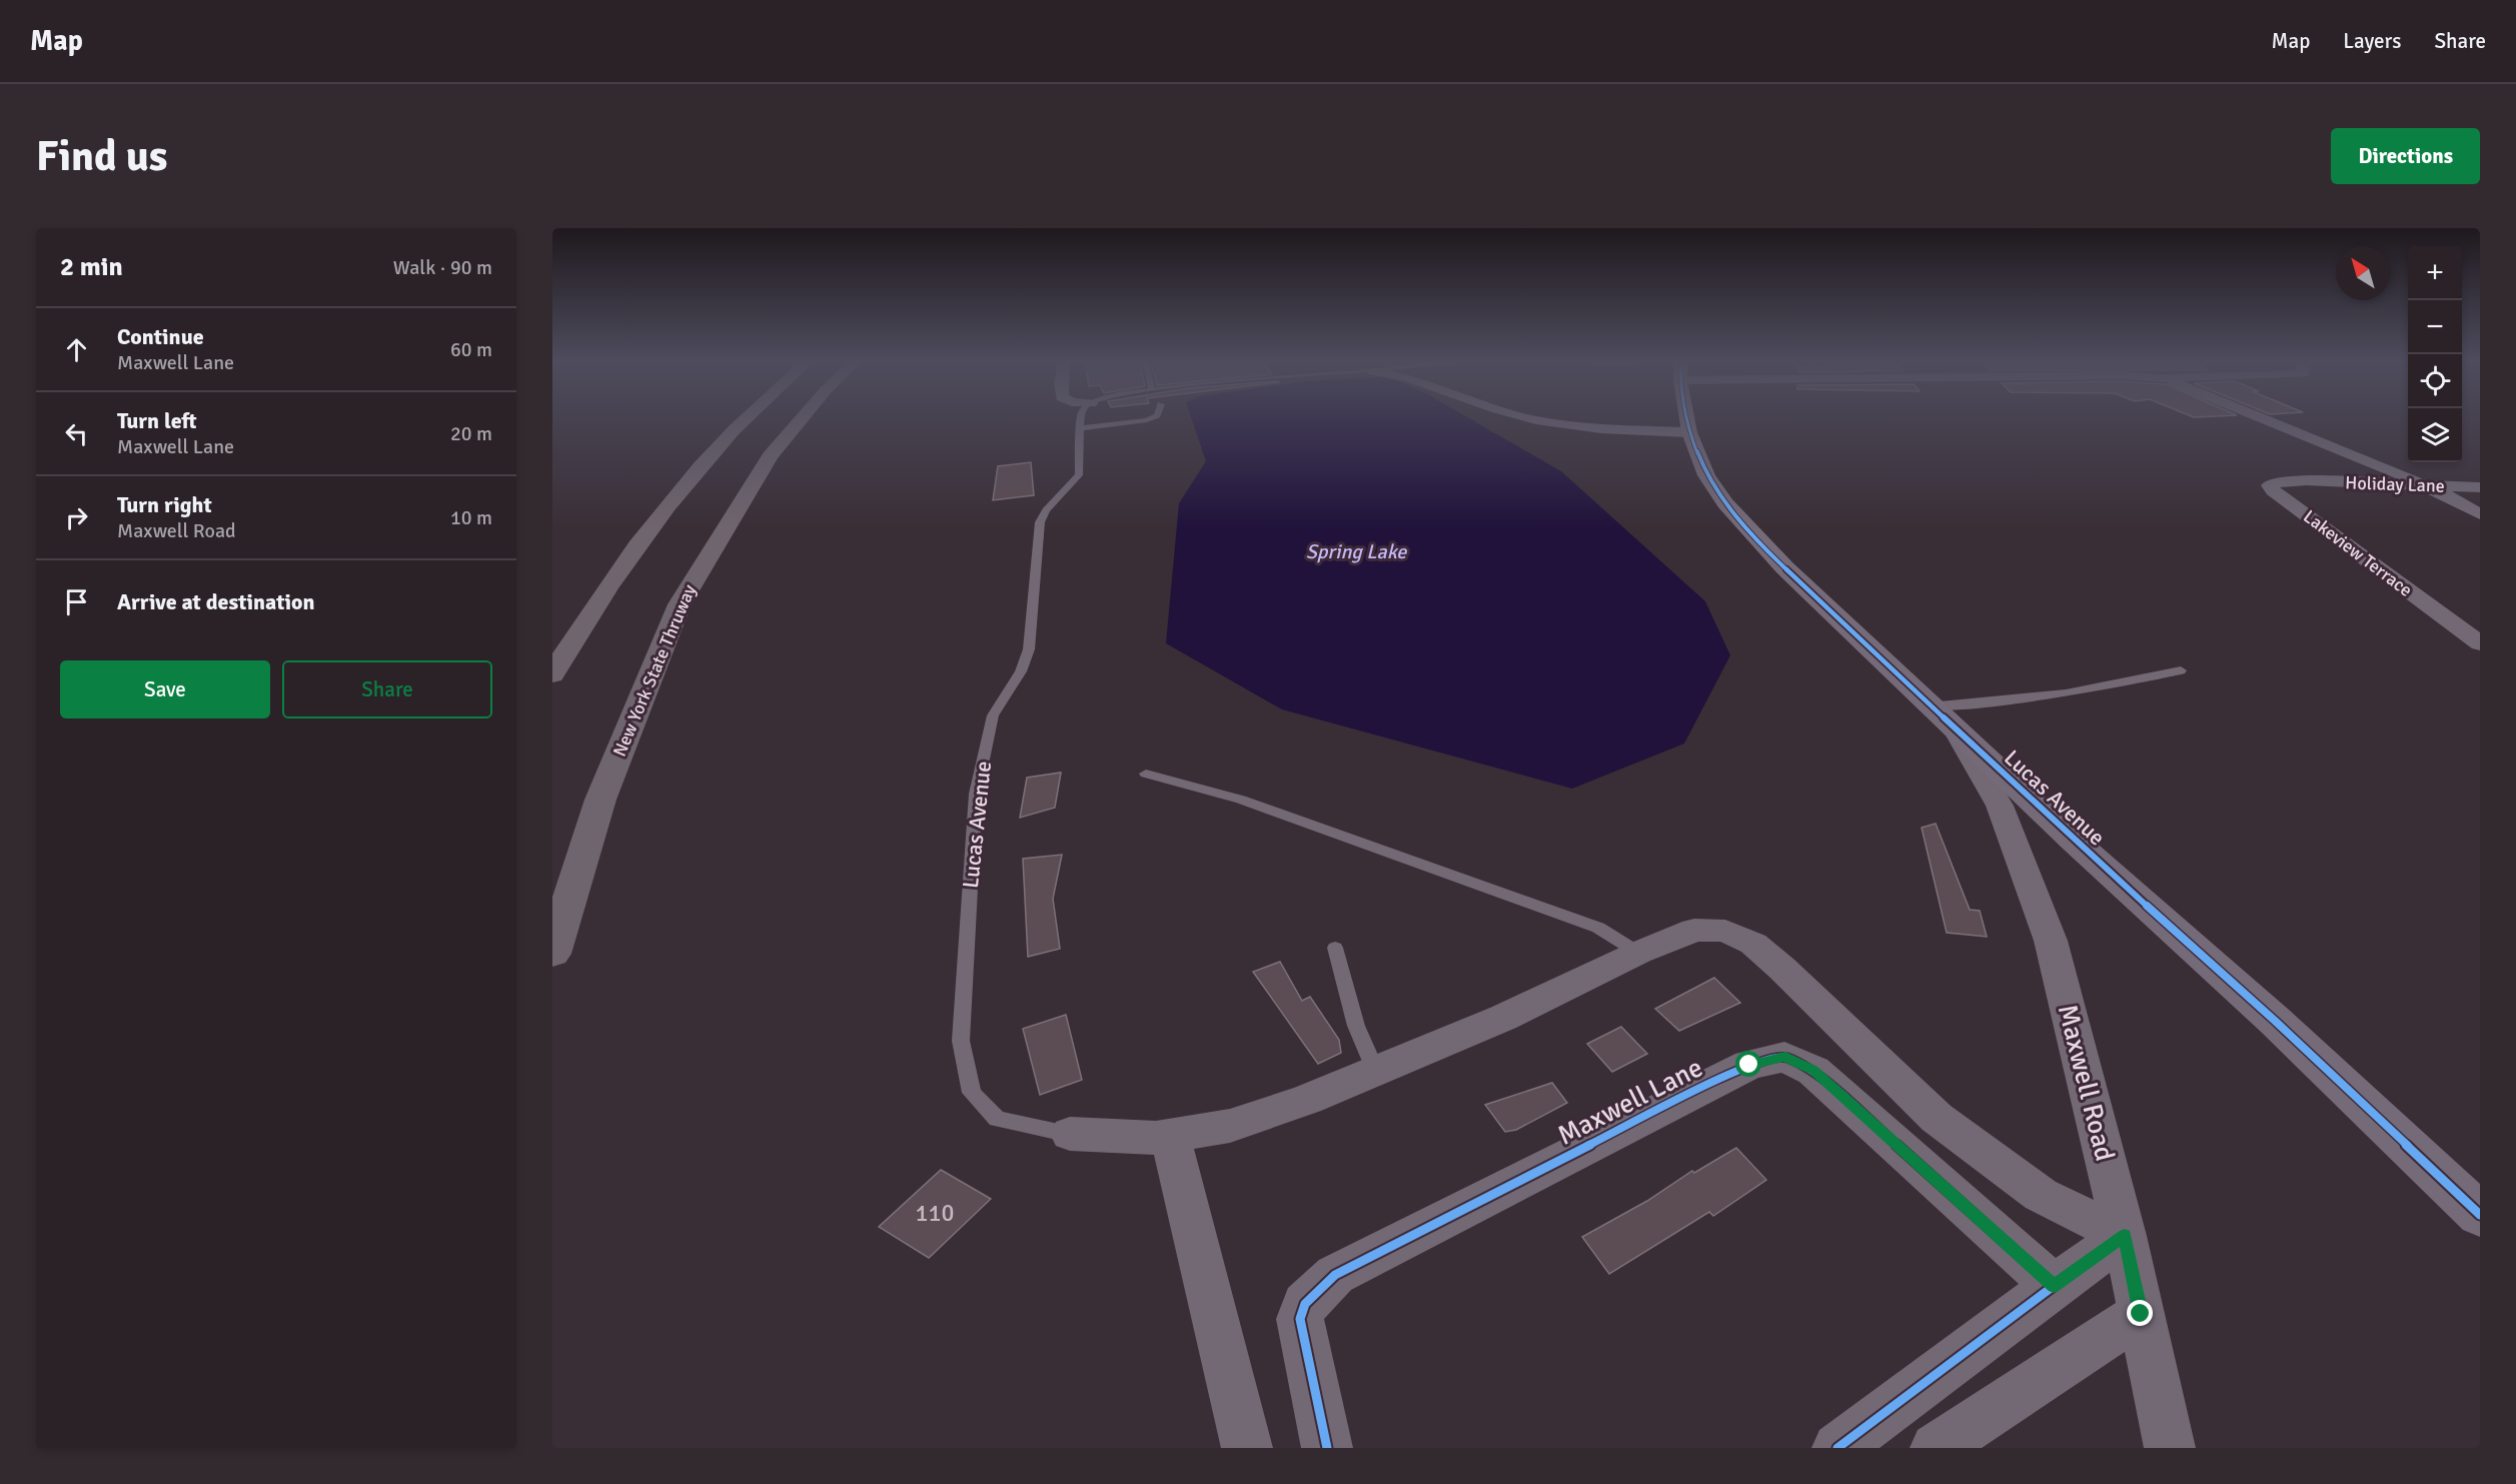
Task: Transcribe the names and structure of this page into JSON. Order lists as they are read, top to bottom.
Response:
{
  "streets": {
    "highway": ["New York State Thruway"],
    "street": [
      "Holiday Lane",
      "Lakeview Terrace",
      "Lucas Avenue",
      "Maxwell Road",
      "Maxwell Lane"
    ]
  },
  "crossings": [
    ["Holiday Lane", "Lakeview Terrace"],
    ["Lucas Avenue", "Maxwell Road"]
  ],
  "water": ["Spring Lake"],
  "house_numbers": ["110"],
  "north": "top left",
  "page": {
    "header": "Map",
    "nav": ["Map", "Layers", "Share"],
    "buttons": [
      "Directions",
      ["Save", "Share"]
    ],
    "title": "Find us",
    "heading": ["2 min", "Walk · 90 m"],
    "map_buttons": ["+", "−"],
    "list": [
      ["Continue", "Maxwell Lane", "60 m"],
      ["Turn left", "Maxwell Lane", "20 m"],
      ["Turn right", "Maxwell Road", "10 m"],
      "Arrive at destination"
    ]
  }
}
